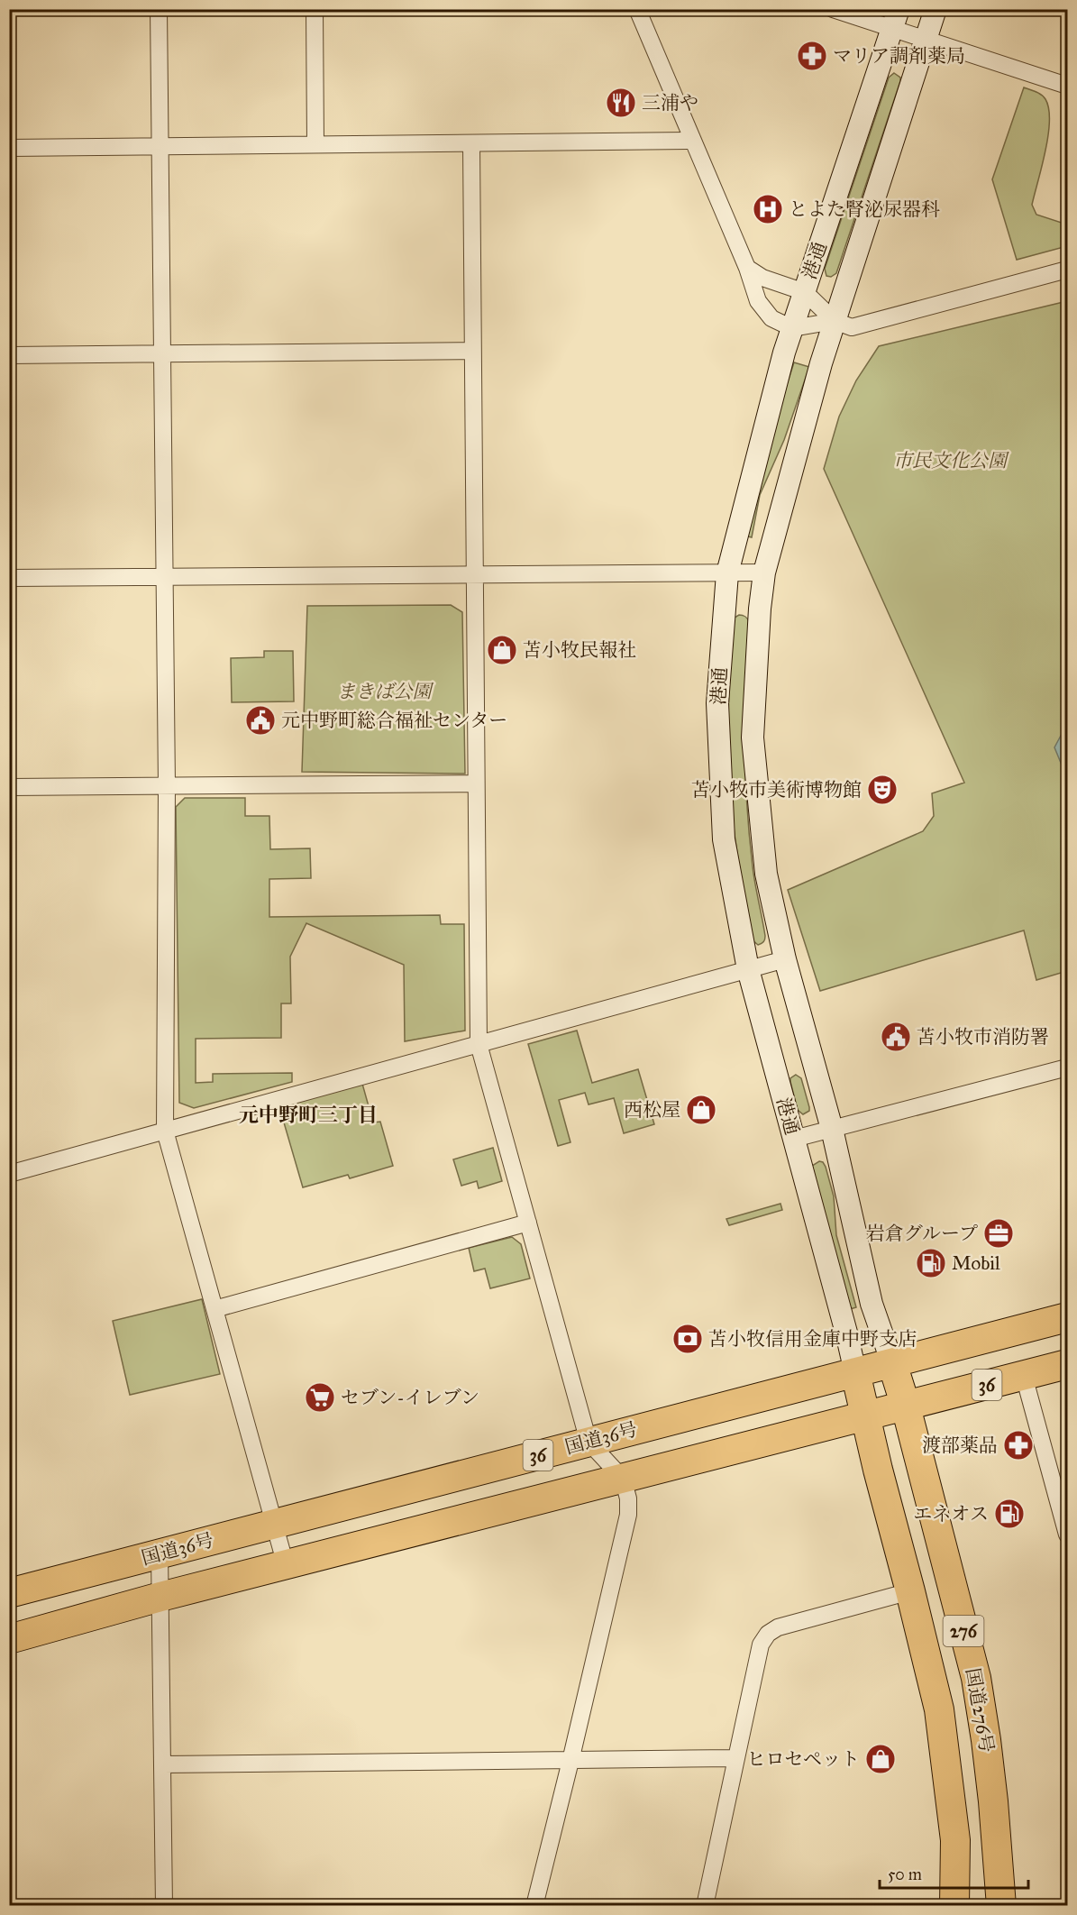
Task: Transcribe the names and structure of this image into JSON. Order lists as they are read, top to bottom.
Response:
{
  "streets": {
    "highway": [
      "36",
      "国道36号",
      "276",
      "国道276号"
    ],
    "street": ["港通"]
  },
  "crossings": [
    ["港通", "国道36号"],
    ["港通", "国道276号"],
    ["36", "国道276号"],
    ["国道36号", "国道276号"]
  ],
  "districts": ["元中野町三丁目"],
  "parks": ["市民文化公園", "まきば公園"],
  "places": {
    "pharmacy": ["マリア調剤薬局", "渡部薬品"],
    "restaurant": ["三浦や"],
    "hospital": ["とよた腎泌尿器科"],
    "shop": ["苫小牧民報社", "西松屋", "ヒロセペット"],
    "public building": ["元中野町総合福祉センター", "苫小牧市消防署"],
    "theatre": ["苫小牧市美術博物館"],
    "office": ["岩倉グループ"],
    "fuel station": ["Mobil", "エネオス"],
    "bank": ["苫小牧信用金庫中野支店"],
    "supermarket": ["セブン-イレブン"]
  },
  "scale_bar": "50 m"
}
